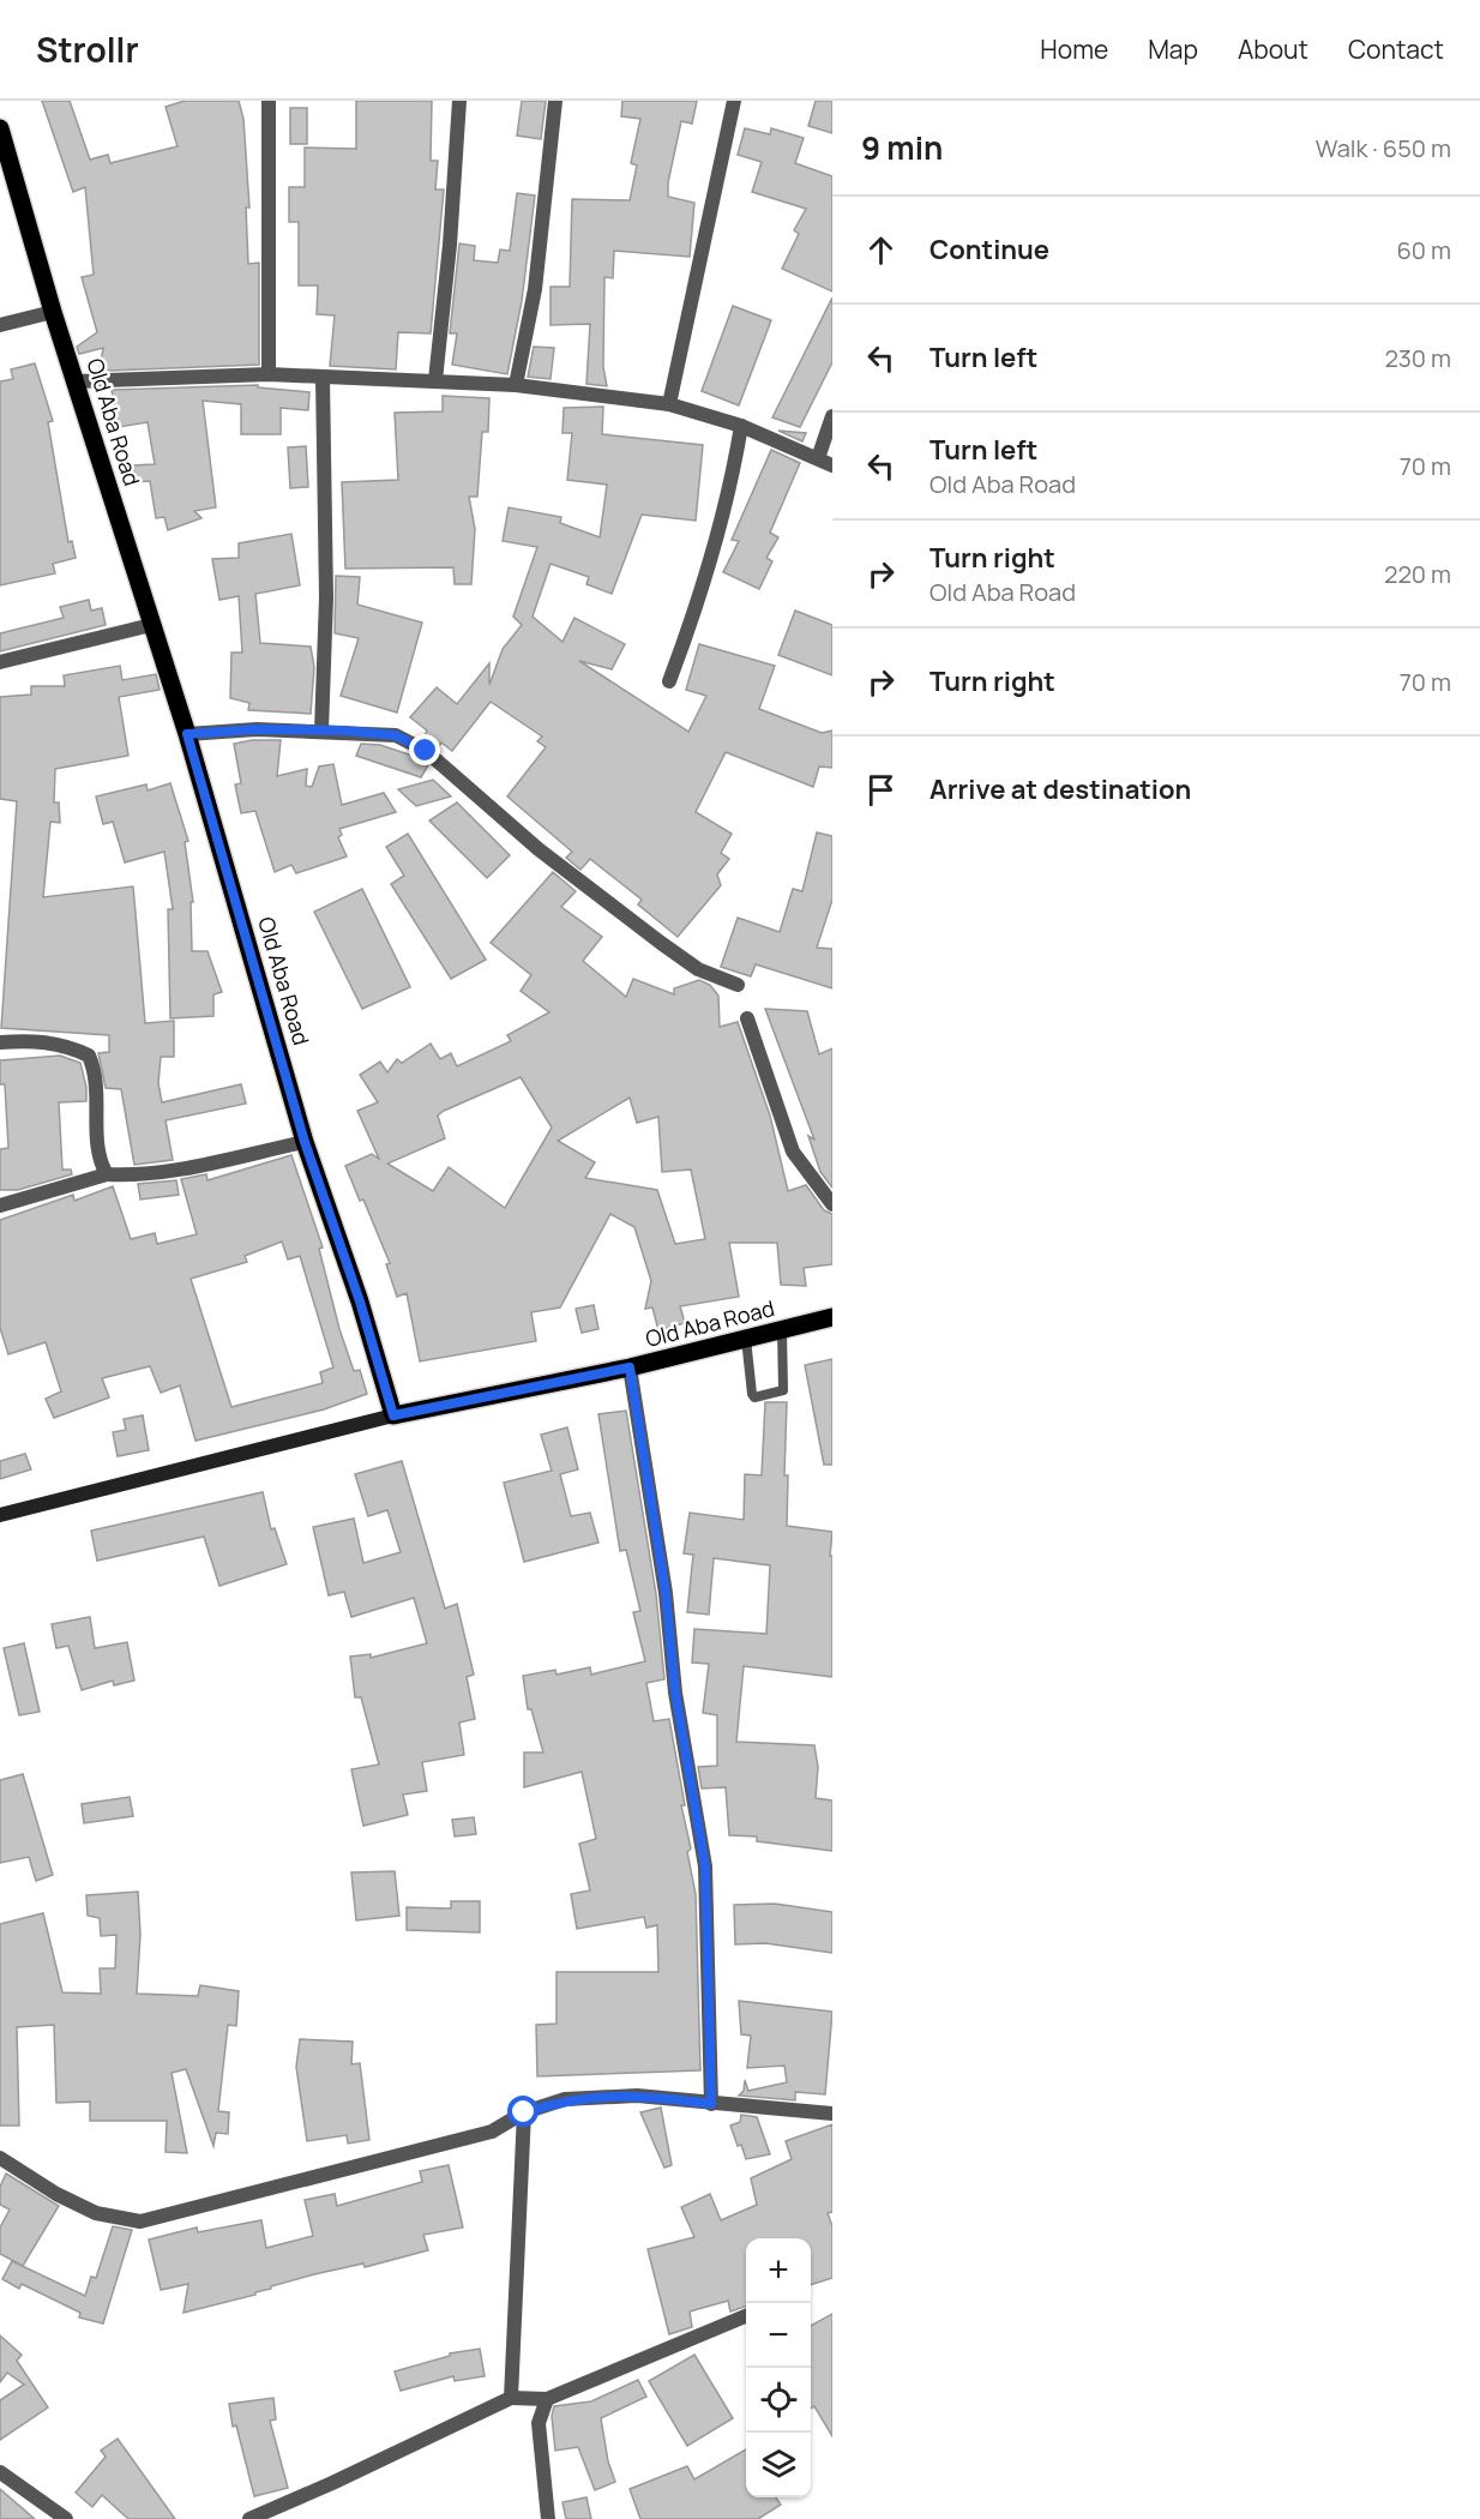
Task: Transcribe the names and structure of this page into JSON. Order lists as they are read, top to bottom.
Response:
{
  "streets": {
    "main road": ["Old Aba Road"]
  },
  "page": {
    "header": "Strollr",
    "nav": [
      "Home",
      "Map",
      "About",
      "Contact"
    ],
    "heading": ["9 min", "Walk · 650 m"],
    "list": [
      ["Continue", "60 m"],
      ["Turn left", "230 m"],
      ["Turn left", "Old Aba Road", "70 m"],
      ["Turn right", "Old Aba Road", "220 m"],
      ["Turn right", "70 m"],
      "Arrive at destination"
    ],
    "map_buttons": ["+", "−"]
  }
}
